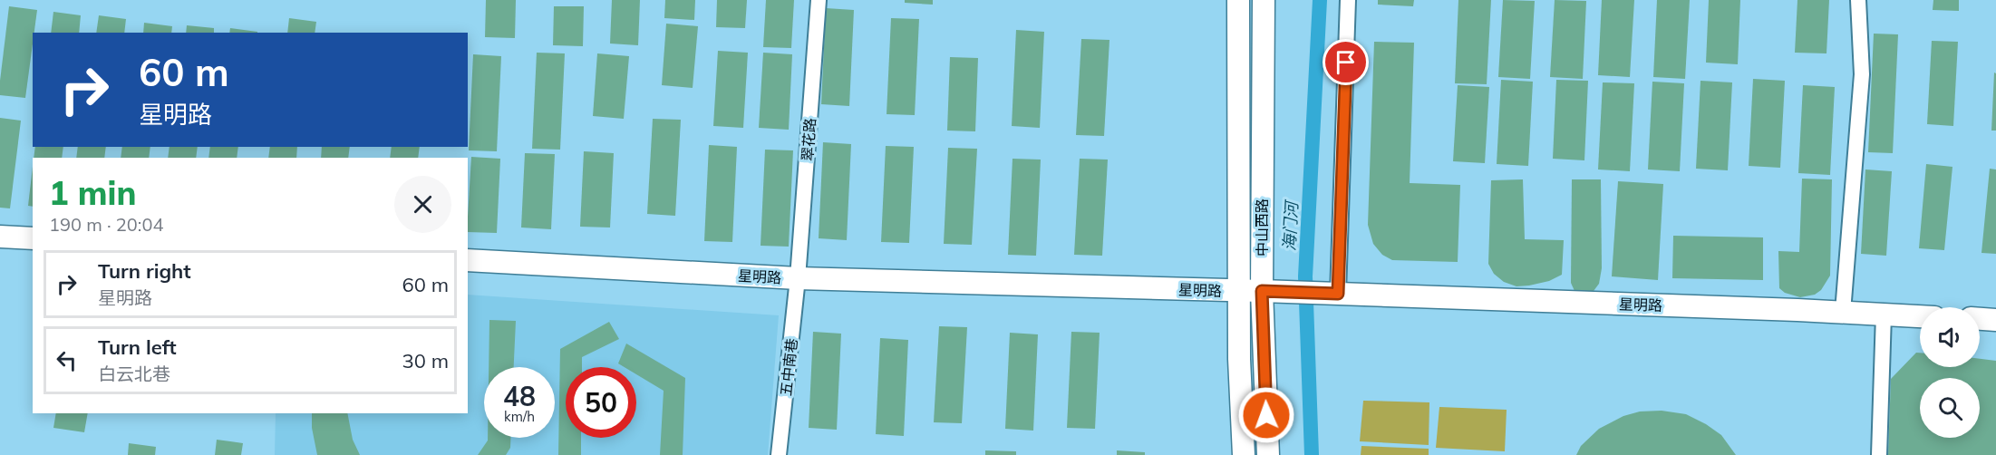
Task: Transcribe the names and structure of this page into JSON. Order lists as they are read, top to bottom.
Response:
{
  "streets": {
    "street": [
      "翠花路",
      "中山西路",
      "星明路",
      "五中南巷"
    ]
  },
  "crossings": [
    ["翠花路", "星明路"],
    ["翠花路", "五中南巷"],
    ["中山西路", "星明路"],
    ["星明路", "五中南巷"]
  ],
  "water": ["海门河"],
  "page": {
    "turn": ["60 m", "星明路"],
    "heading": ["1 min", "190 m · 20:04"],
    "list": [
      {
        "name": "Turn right",
        "note": "星明路",
        "value": "60 m"
      },
      {
        "name": "Turn left",
        "note": "白云北巷",
        "value": "30 m"
      }
    ],
    "speed": "48 km/h",
    "limit": "50"
  }
}
